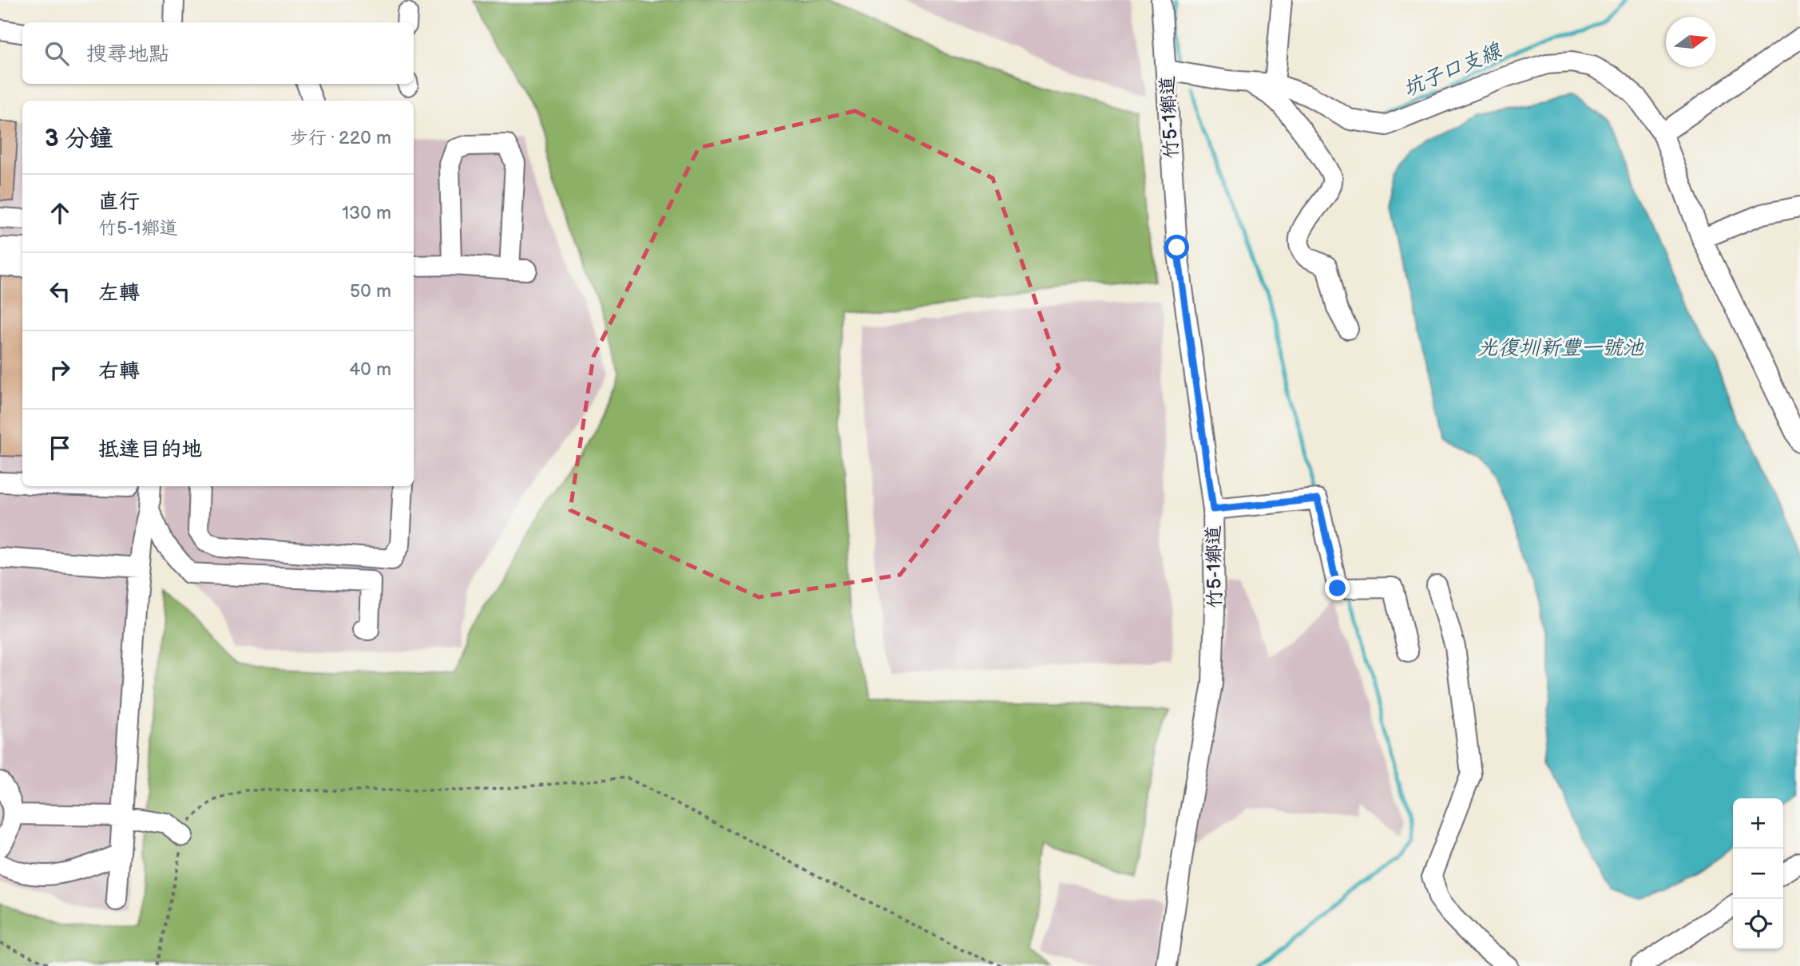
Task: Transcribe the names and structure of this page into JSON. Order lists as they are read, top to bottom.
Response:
{
  "streets": {
    "street": ["竹5-1鄉道"]
  },
  "water": ["坑子口支線", "光復圳新豐一號池"],
  "north": "right",
  "page": {
    "search": "搜尋地點",
    "heading": ["3 分鐘", "步行 · 220 m"],
    "list": [
      ["直行", "竹5-1鄉道", "130 m"],
      ["左轉", "50 m"],
      ["右轉", "40 m"],
      "抵達目的地"
    ],
    "map_buttons": ["+", "−"]
  }
}
